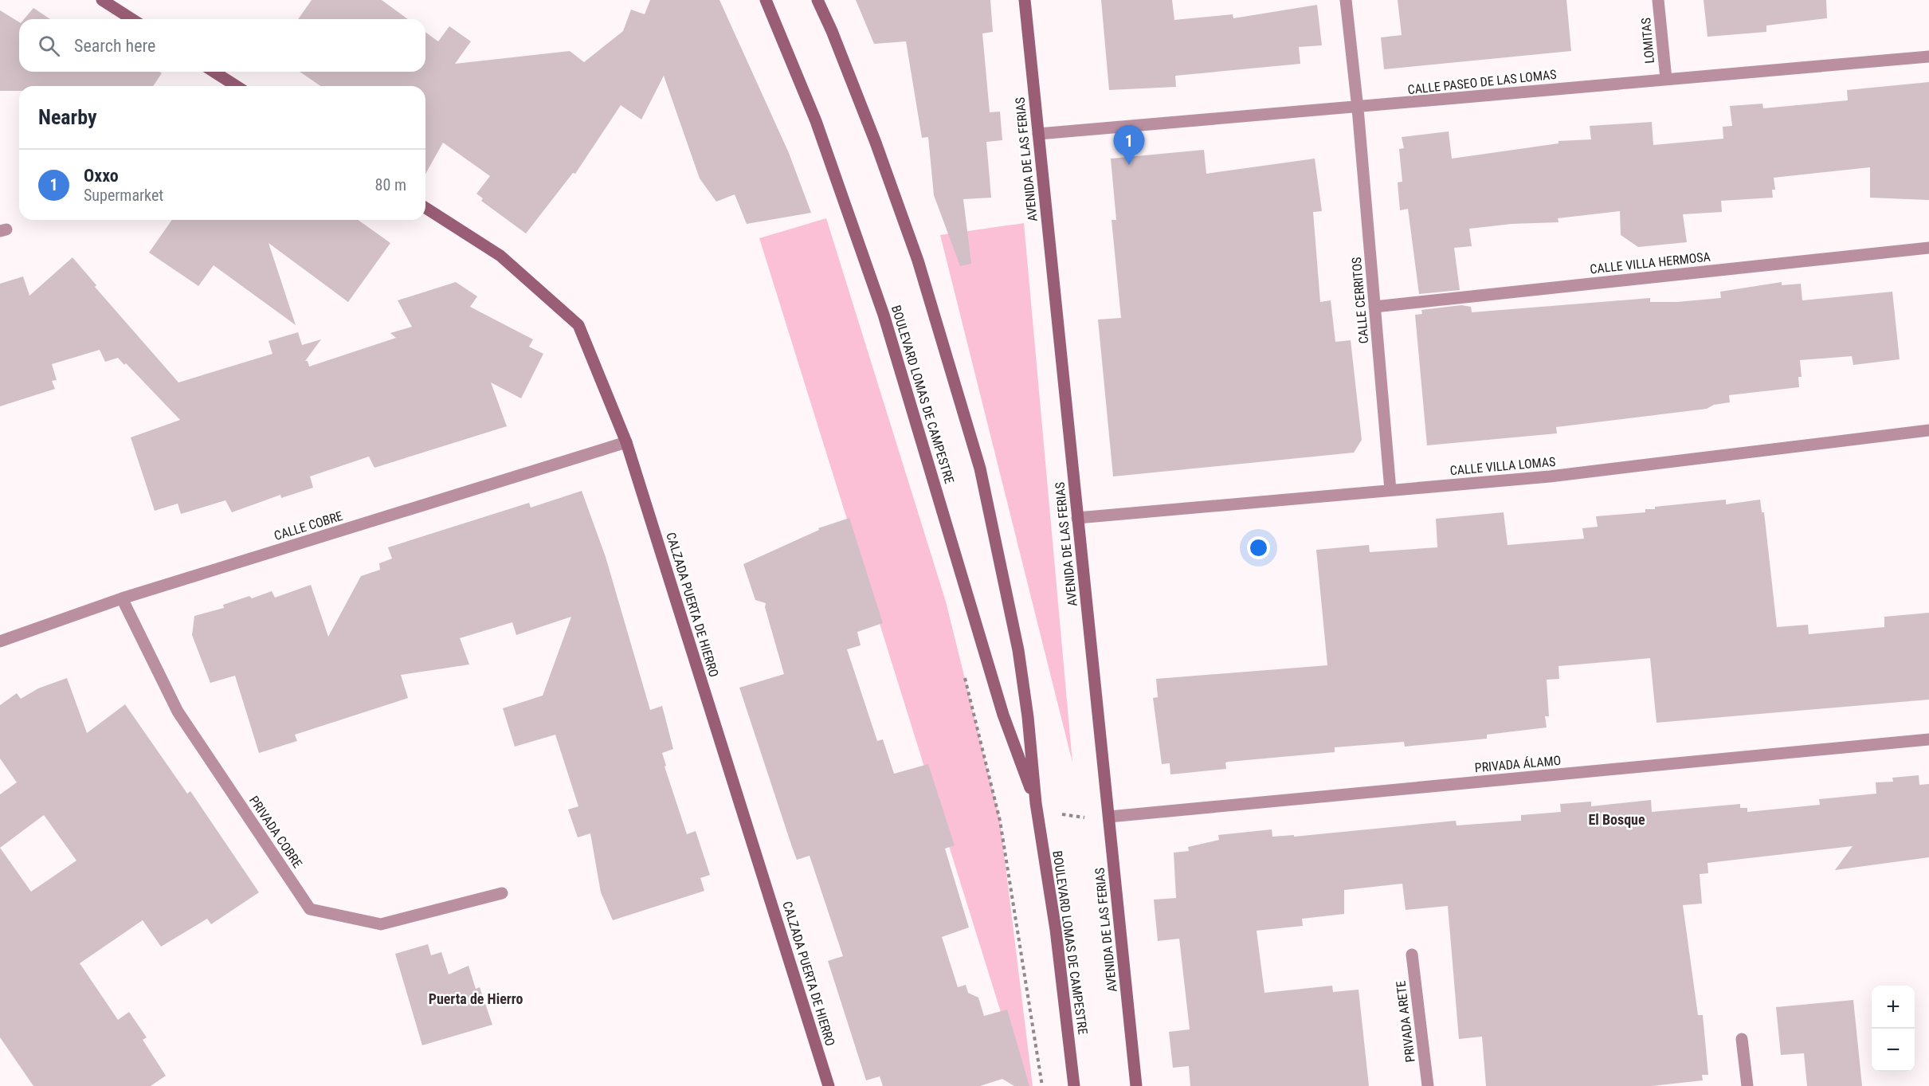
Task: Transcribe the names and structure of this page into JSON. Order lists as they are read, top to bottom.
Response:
{
  "streets": {
    "main road": ["AVENIDA DE LAS FERIAS", "BOULEVARD LOMAS DE CAMPESTRE", "CALZADA PUERTA DE HIERRO"],
    "street": [
      "LOMITAS",
      "CALLE PASEO DE LAS LOMAS",
      "CALLE VILLA HERMOSA",
      "CALLE CERRITOS",
      "CALLE VILLA LOMAS",
      "CALLE COBRE",
      "PRIVADA ÁLAMO",
      "PRIVADA COBRE",
      "PRIVADA ARETE"
    ]
  },
  "crossings": [
    ["LOMITAS", "CALLE PASEO DE LAS LOMAS"],
    ["CALLE PASEO DE LAS LOMAS", "AVENIDA DE LAS FERIAS"],
    ["CALLE PASEO DE LAS LOMAS", "CALLE CERRITOS"],
    ["AVENIDA DE LAS FERIAS", "CALLE VILLA LOMAS"],
    ["AVENIDA DE LAS FERIAS", "PRIVADA ÁLAMO"],
    ["CALLE VILLA HERMOSA", "CALLE CERRITOS"],
    ["CALLE CERRITOS", "CALLE VILLA LOMAS"],
    ["CALLE COBRE", "CALZADA PUERTA DE HIERRO"],
    ["CALLE COBRE", "PRIVADA COBRE"]
  ],
  "districts": ["El Bosque", "Puerta de Hierro"],
  "page": {
    "search": "Search here",
    "heading": "Nearby",
    "pins": "1",
    "list": [
      {
        "mark": "1",
        "name": "Oxxo",
        "note": "Supermarket",
        "value": "80 m"
      }
    ],
    "map_buttons": ["+", "−"]
  }
}
